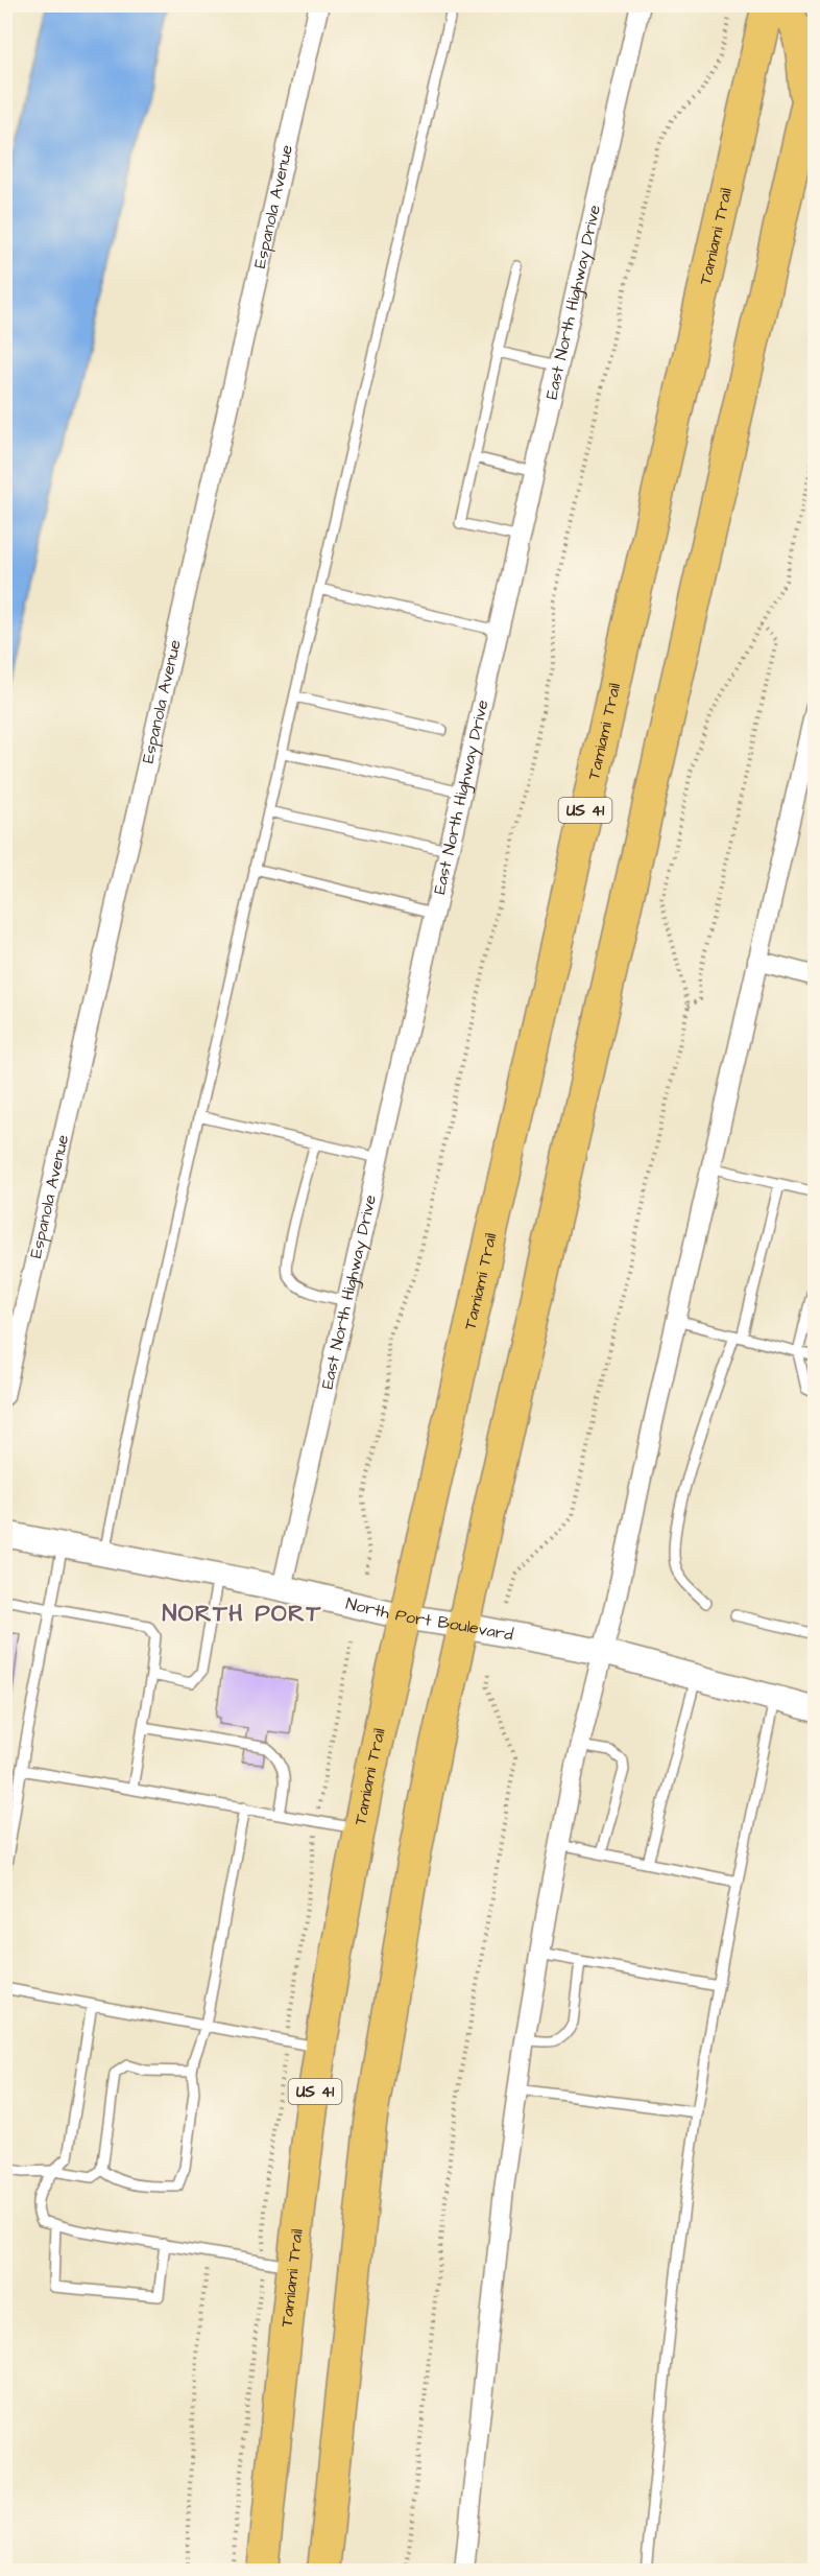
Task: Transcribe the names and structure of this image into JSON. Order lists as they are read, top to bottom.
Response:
{
  "streets": {
    "main road": ["Tamiami Trail", "US 41"],
    "street": ["Espanola Avenue", "East North Highway Drive", "North Port Boulevard"]
  },
  "crossings": [
    ["Tamiami Trail", "North Port Boulevard"],
    ["East North Highway Drive", "North Port Boulevard"]
  ],
  "districts": ["NORTH PORT"]
}
